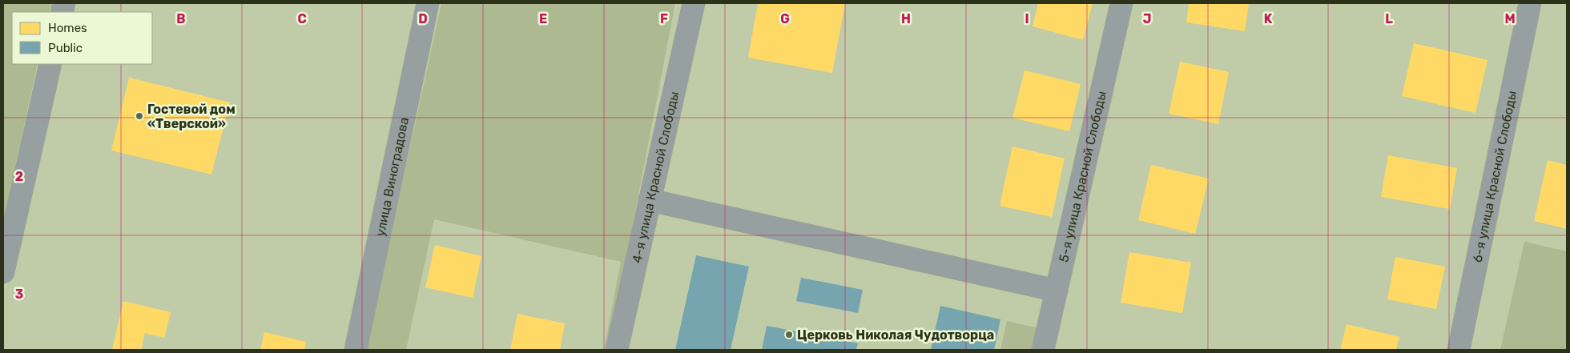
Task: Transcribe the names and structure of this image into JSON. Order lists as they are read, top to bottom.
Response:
{
  "streets": {
    "street": [
      "улица Виноградова",
      "5-я улица Красной Слободы",
      "6-я улица Красной Слободы",
      "4-я улица Красной Слободы"
    ]
  },
  "places": ["Гостевой дом «Тверской»", "Церковь Николая Чудотворца"],
  "legend": ["Homes", "Public"],
  "grid": {
    "columns": [
      "B",
      "C",
      "D",
      "E",
      "F",
      "G",
      "H",
      "I",
      "J",
      "K",
      "L",
      "M"
    ],
    "rows": ["2", "3"]
  }
}
